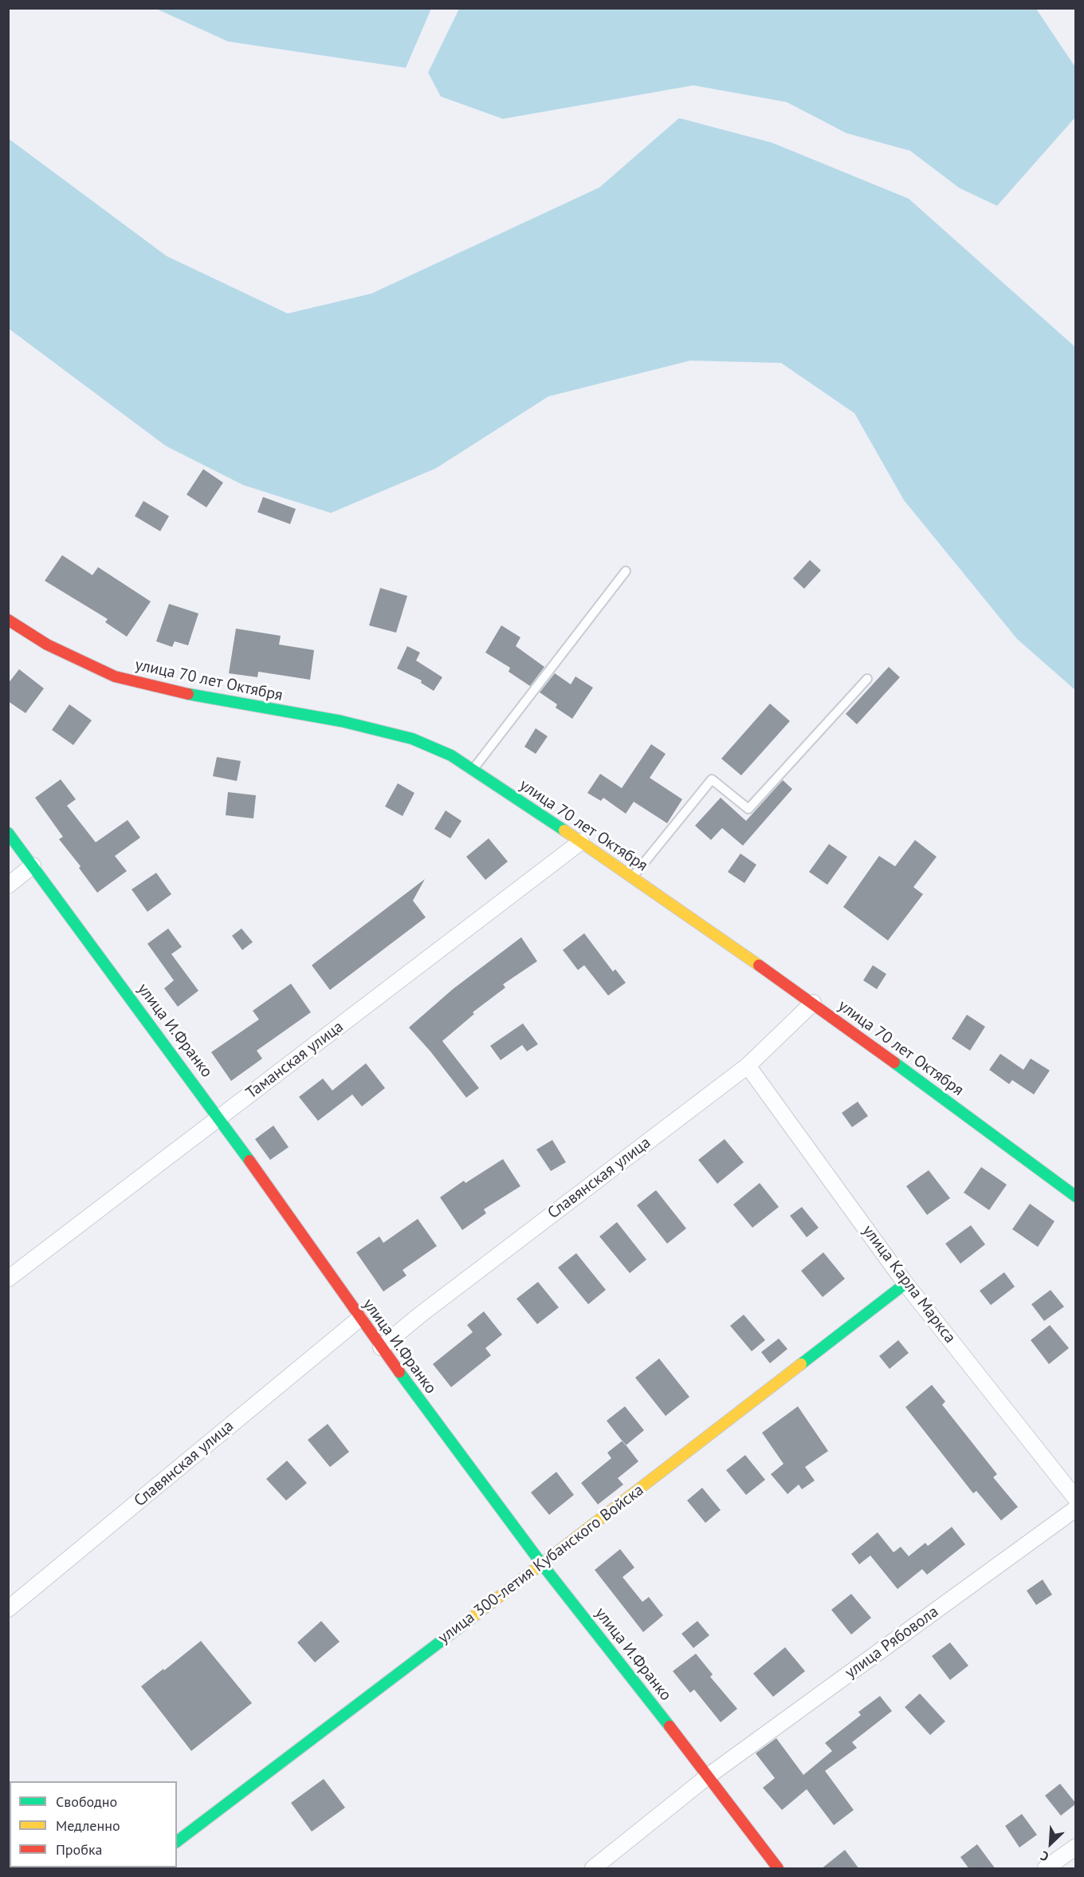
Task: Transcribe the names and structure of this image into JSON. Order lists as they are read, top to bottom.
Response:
{
  "streets": {
    "street": [
      "улица 70 лет Октября",
      "улица И.Франко",
      "Таманская улица",
      "Славянская улица",
      "улица Карла Маркса",
      "улица 300-летия Кубанского Войска",
      "улица Рябовола"
    ]
  },
  "crossings": [
    ["улица 70 лет Октября", "Таманская улица"],
    ["улица 70 лет Октября", "Славянская улица"],
    ["улица И.Франко", "Таманская улица"],
    ["улица И.Франко", "Славянская улица"],
    ["улица И.Франко", "улица 300-летия Кубанского Войска"],
    ["улица И.Франко", "улица Рябовола"],
    ["Славянская улица", "улица Карла Маркса"],
    ["улица Карла Маркса", "улица 300-летия Кубанского Войска"]
  ],
  "legend": ["Свободно", "Медленно", "Пробка"],
  "north": "bottom left"
}
